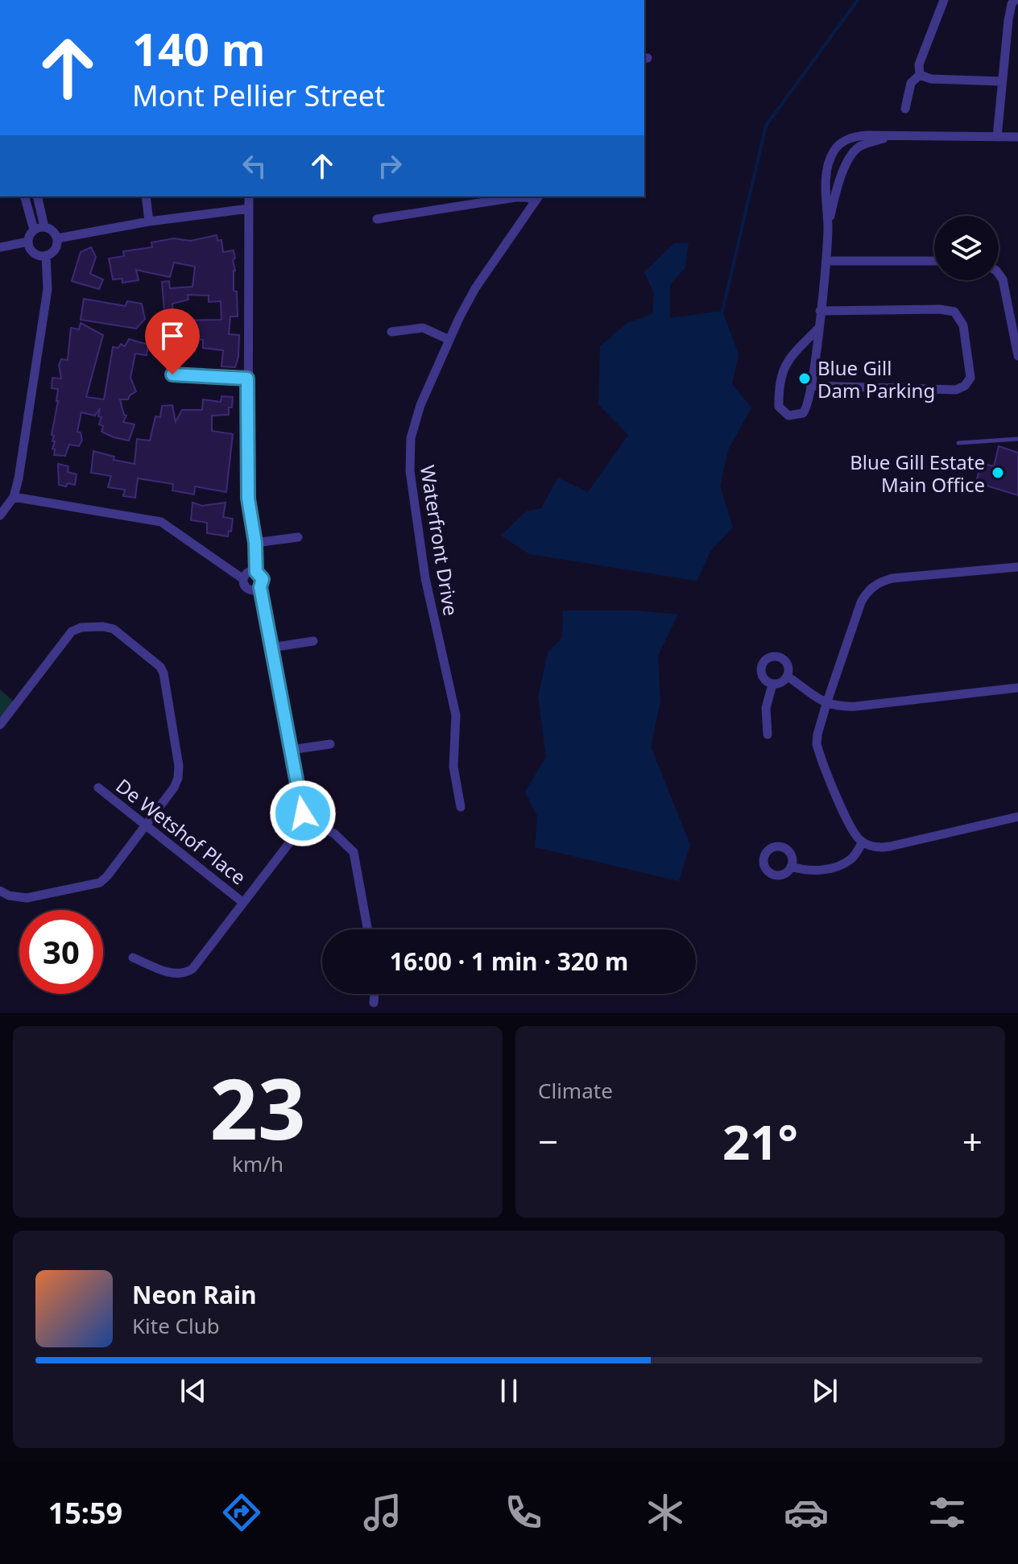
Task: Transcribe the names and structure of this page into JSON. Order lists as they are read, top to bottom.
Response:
{
  "streets": {
    "street": ["Waterfront Drive", "De Wetshof Place"]
  },
  "places": ["Blue Gill Dam Parking", "Blue Gill Estate Main Office"],
  "page": {
    "turn": ["140 m", "Mont Pellier Street"],
    "limit": "30",
    "trip": "16:00 · 1 min · 320 m",
    "tile": [
      ["23", "km/h"],
      "Climate"
    ],
    "heat": ["−", "21°", "+"],
    "song": ["Neon Rain", "Kite Club"],
    "tabs": "15:59"
  }
}
